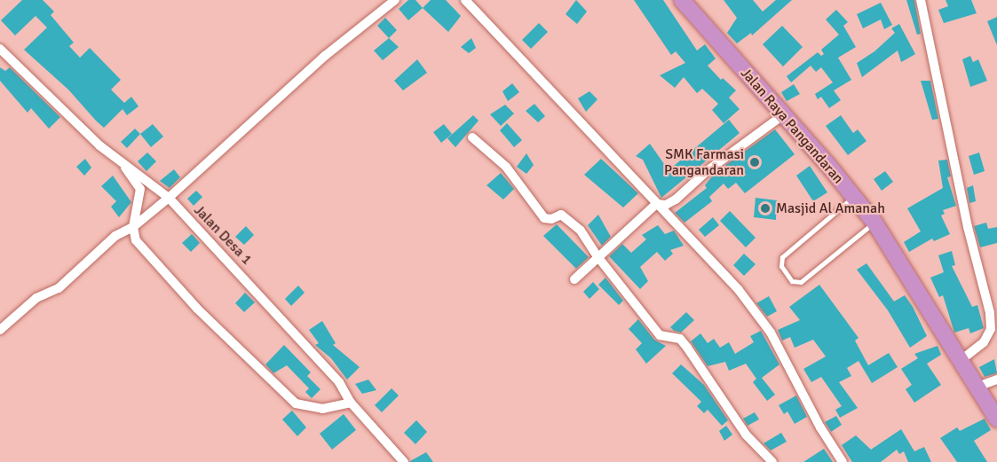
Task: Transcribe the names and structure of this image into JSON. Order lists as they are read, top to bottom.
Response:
{
  "streets": {
    "highway": ["Jalan Raya Pangandaran"],
    "street": ["Jalan Desa 1"]
  },
  "places": ["SMK Farmasi Pangandaran", "Masjid Al Amanah"]
}
